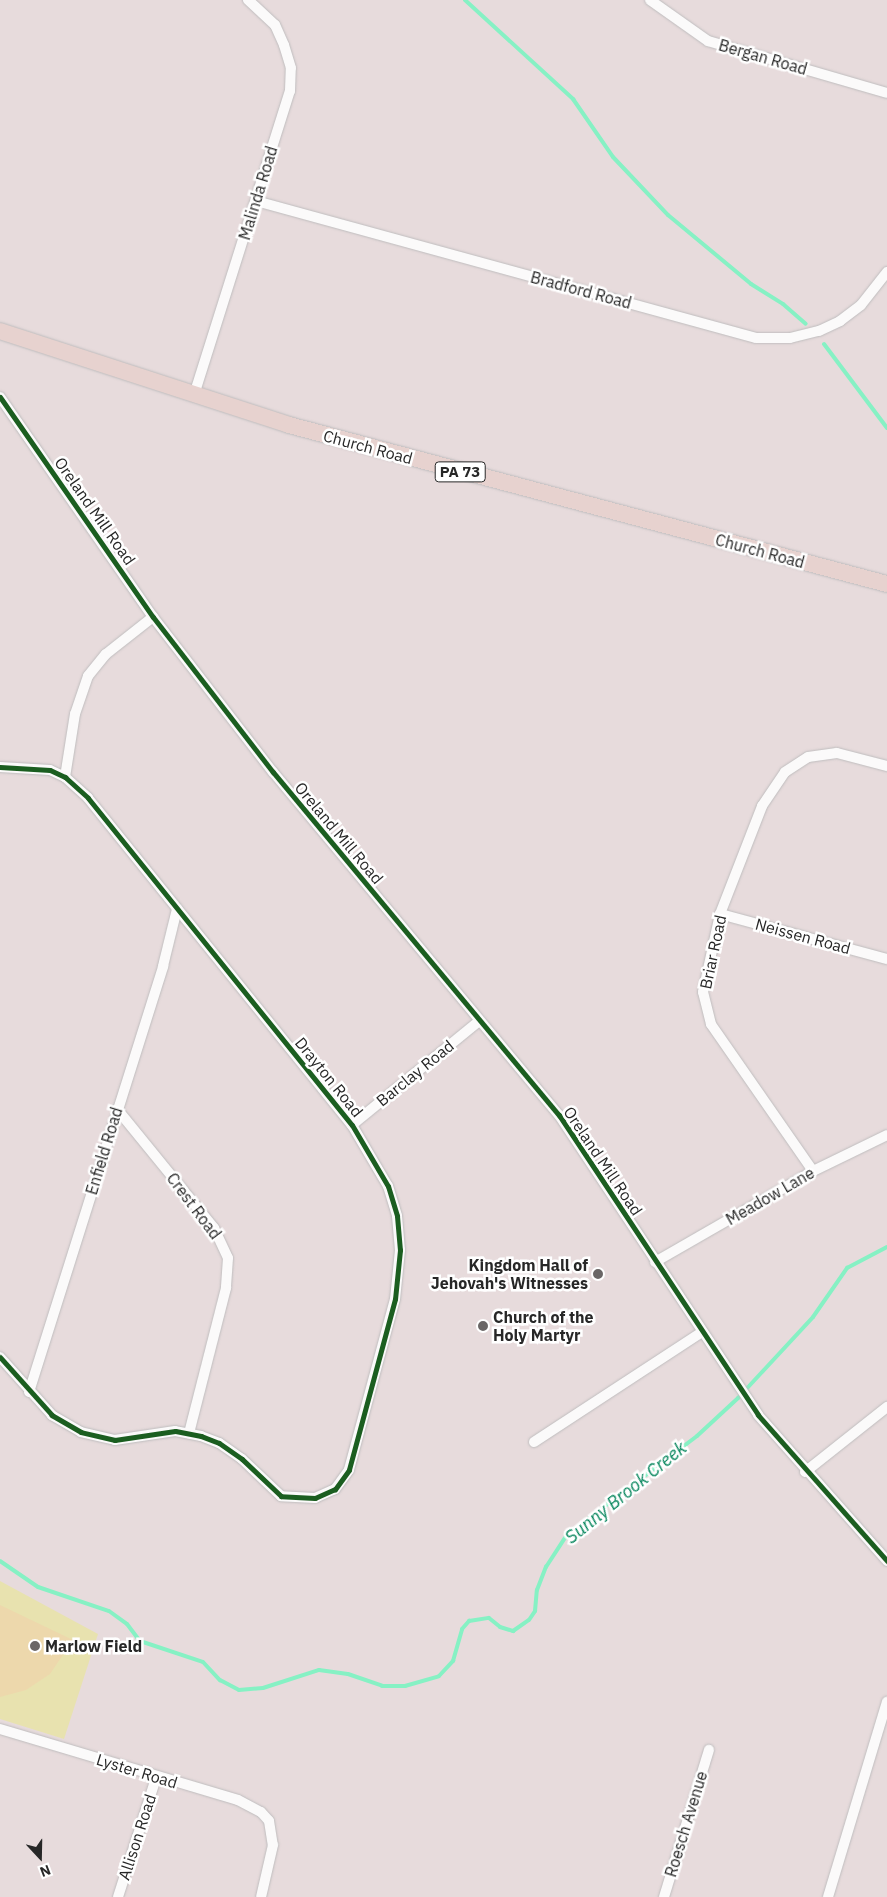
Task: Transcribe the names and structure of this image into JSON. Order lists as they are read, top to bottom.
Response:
{
  "streets": {
    "main road": ["Church Road", "PA 73"],
    "street": [
      "Bergan Road",
      "Malinda Road",
      "Bradford Road",
      "Oreland Mill Road",
      "Neissen Road",
      "Briar Road",
      "Barclay Road",
      "Drayton Road",
      "Enfield Road",
      "Meadow Lane",
      "Crest Road",
      "Lyster Road",
      "Roesch Avenue",
      "Allison Road"
    ]
  },
  "crossings": [
    ["Malinda Road", "Bradford Road"],
    ["Malinda Road", "Church Road"],
    ["Oreland Mill Road", "Barclay Road"],
    ["Oreland Mill Road", "Meadow Lane"],
    ["Neissen Road", "Briar Road"],
    ["Briar Road", "Meadow Lane"],
    ["Barclay Road", "Drayton Road"],
    ["Drayton Road", "Enfield Road"],
    ["Drayton Road", "Crest Road"],
    ["Enfield Road", "Crest Road"],
    ["Lyster Road", "Allison Road"]
  ],
  "water": ["Sunny Brook Creek"],
  "places": ["Kingdom Hall of Jehovah's Witnesses", "Church of the Holy Martyr", "Marlow Field"],
  "north": "bottom"
}
